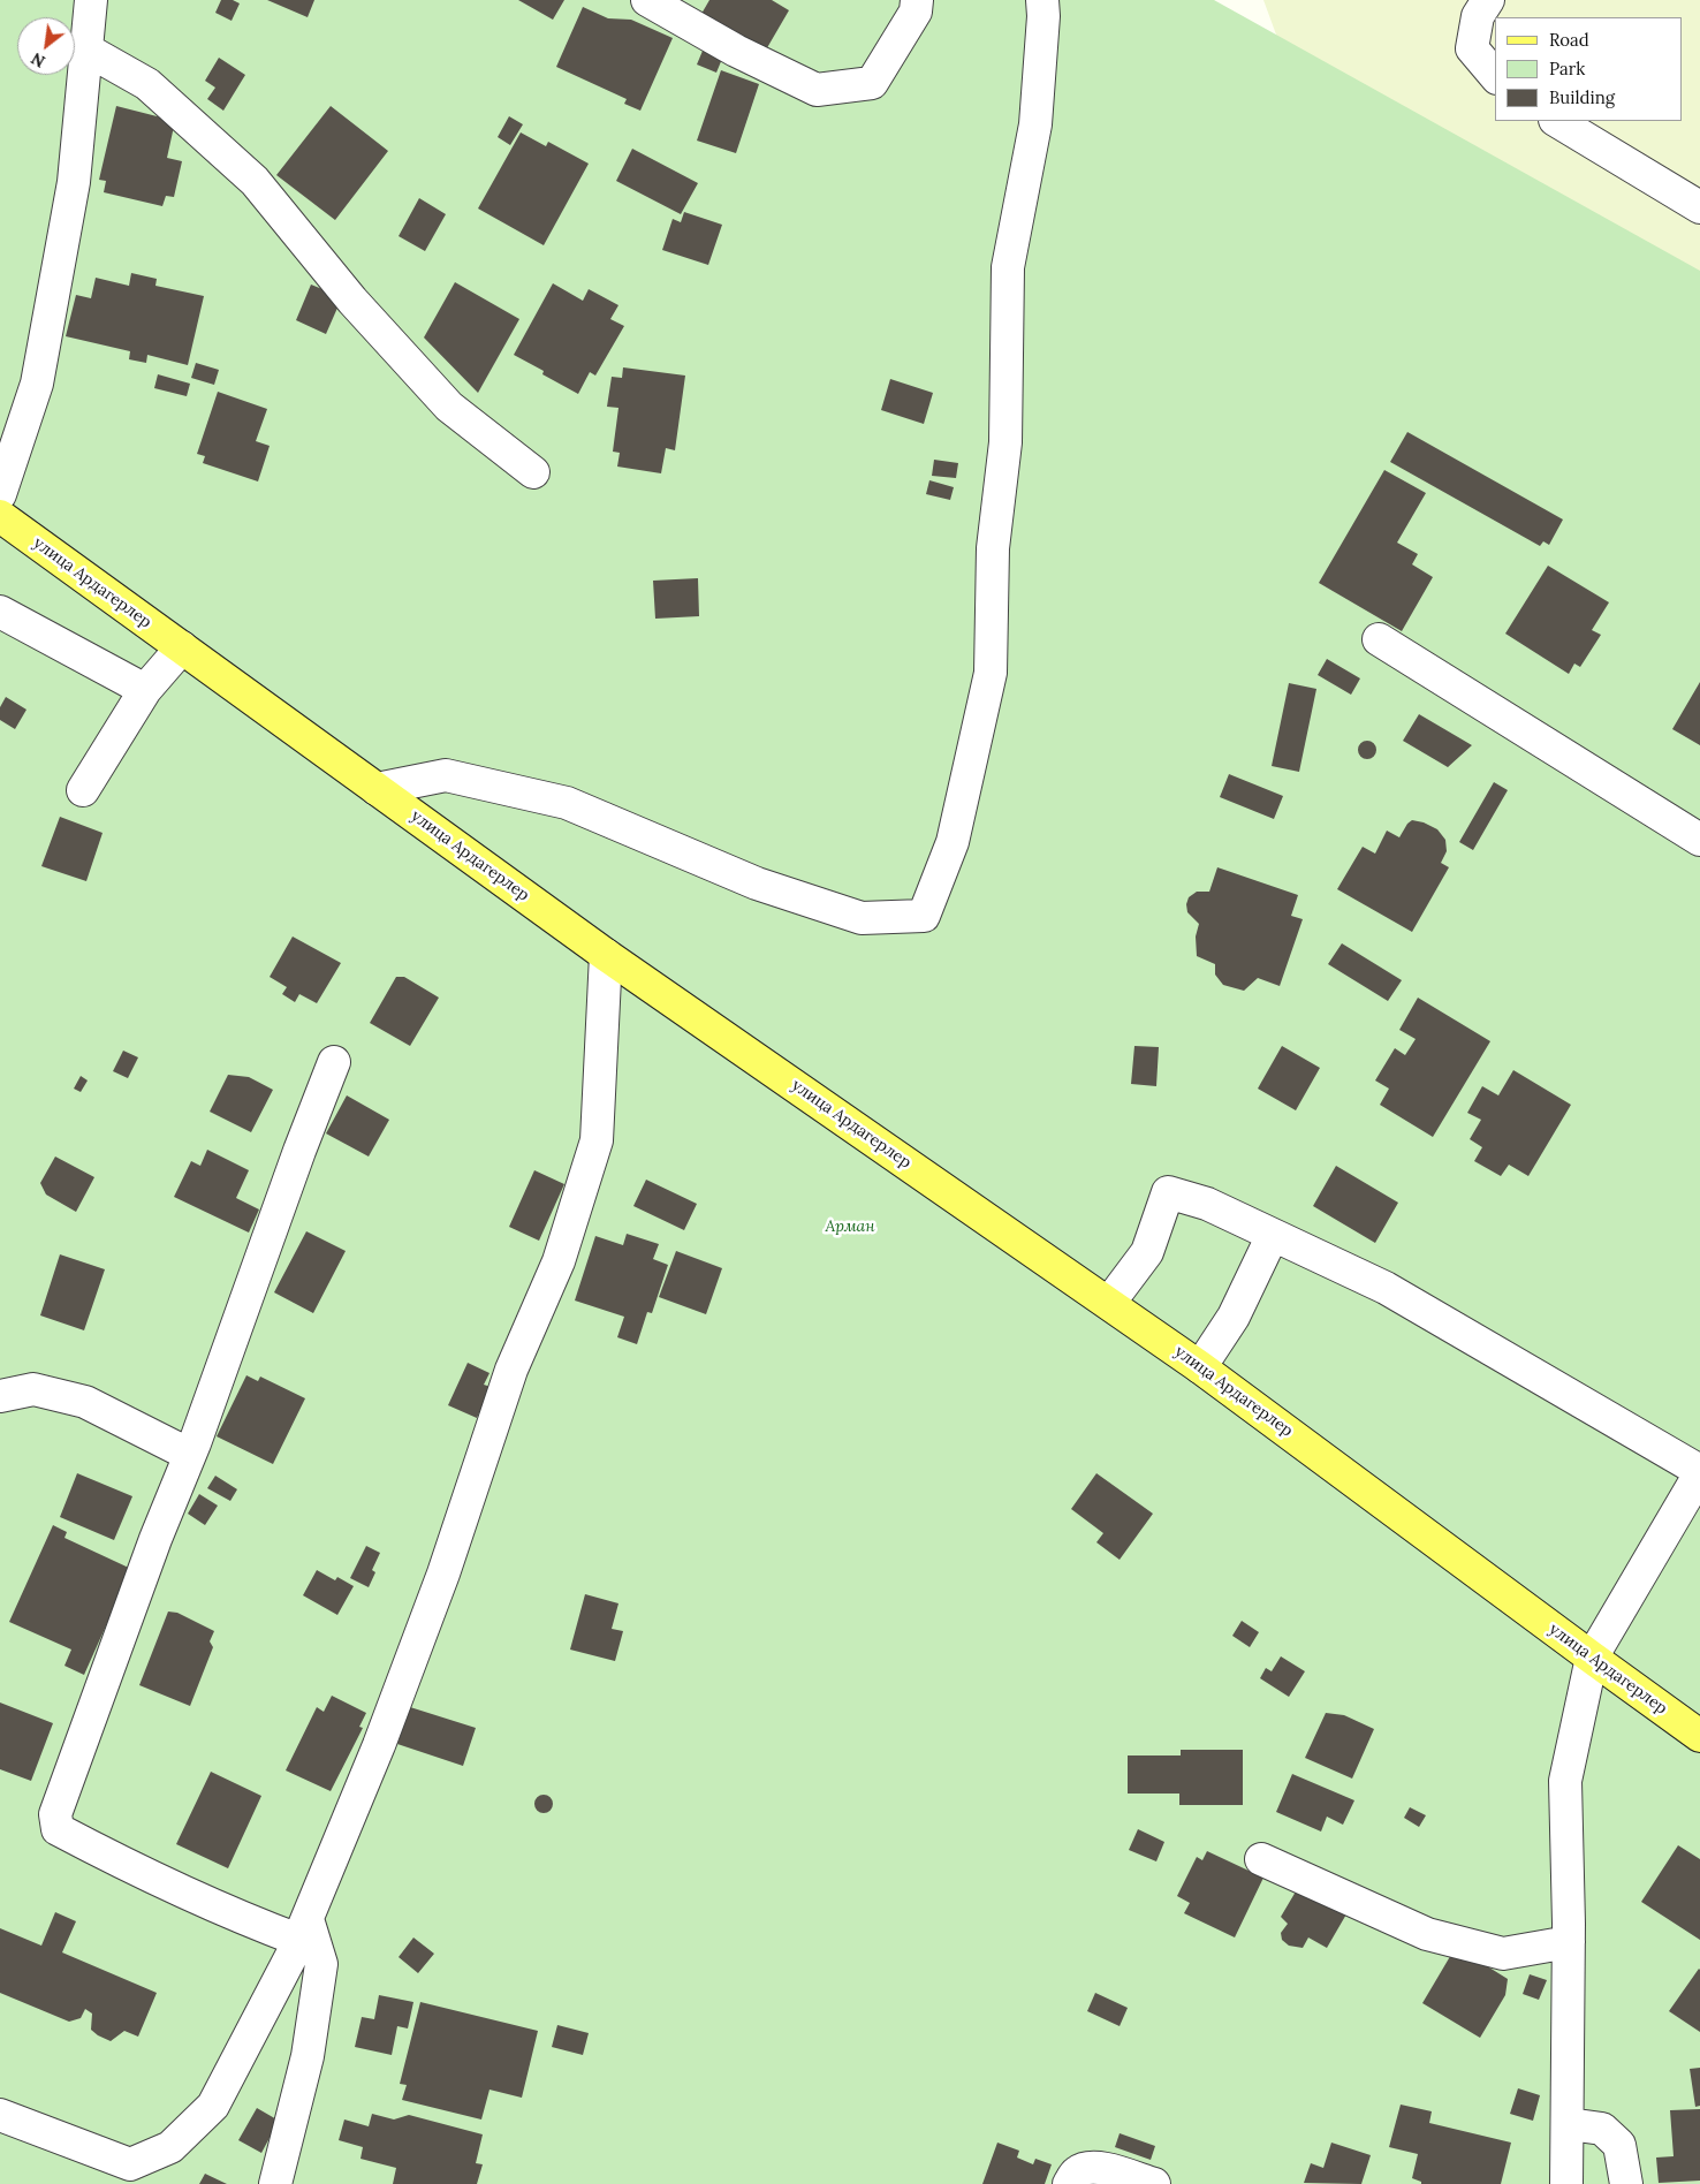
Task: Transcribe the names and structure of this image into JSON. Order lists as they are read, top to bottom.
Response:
{
  "streets": {
    "main road": ["улица Ардагерлер"]
  },
  "parks": ["Арман"],
  "legend": ["Road", "Park", "Building"],
  "north": "bottom left"
}
